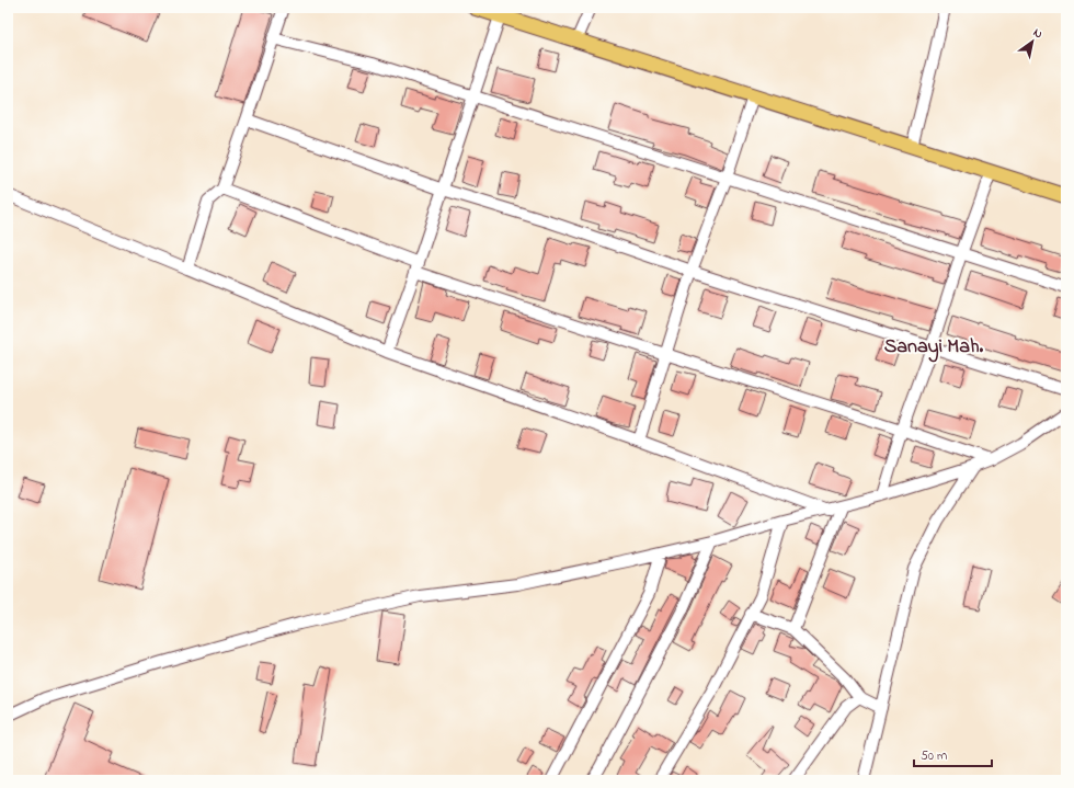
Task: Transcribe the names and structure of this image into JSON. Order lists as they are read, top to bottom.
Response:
{
  "districts": ["Sanayi Mah."],
  "scale_bar": "50 m",
  "north": "top right"
}
